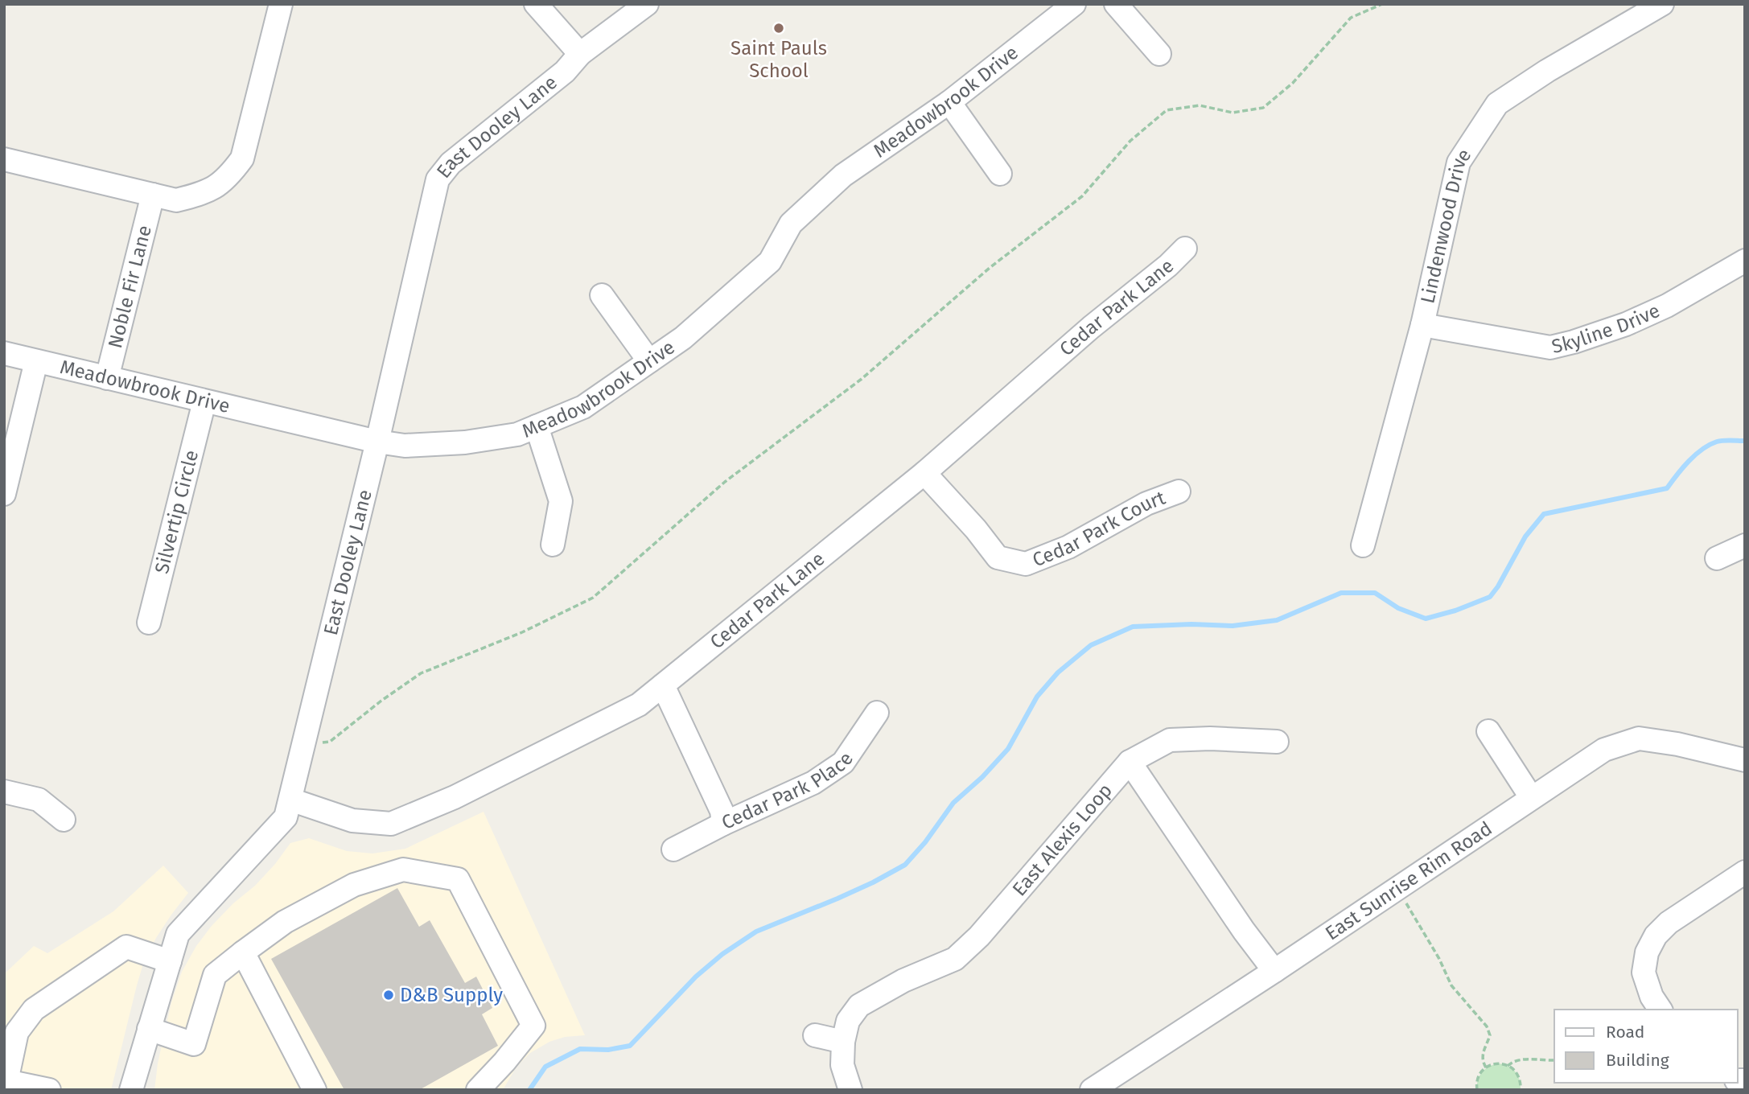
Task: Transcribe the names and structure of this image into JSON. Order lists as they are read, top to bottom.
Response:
{
  "streets": {
    "street": [
      "Meadowbrook Drive",
      "East Dooley Lane",
      "Lindenwood Drive",
      "Noble Fir Lane",
      "Cedar Park Lane",
      "Skyline Drive",
      "Silvertip Circle",
      "Cedar Park Court",
      "Cedar Park Place",
      "East Alexis Loop",
      "East Sunrise Rim Road"
    ]
  },
  "crossings": [
    ["Meadowbrook Drive", "East Dooley Lane"],
    ["Meadowbrook Drive", "Noble Fir Lane"],
    ["Meadowbrook Drive", "Silvertip Circle"],
    ["East Dooley Lane", "Cedar Park Lane"],
    ["Lindenwood Drive", "Skyline Drive"],
    ["Cedar Park Lane", "Cedar Park Court"],
    ["Cedar Park Lane", "Cedar Park Place"],
    ["East Alexis Loop", "East Sunrise Rim Road"]
  ],
  "places": ["Saint Pauls School", "D&B Supply"],
  "legend": ["Road", "Building"]
}
